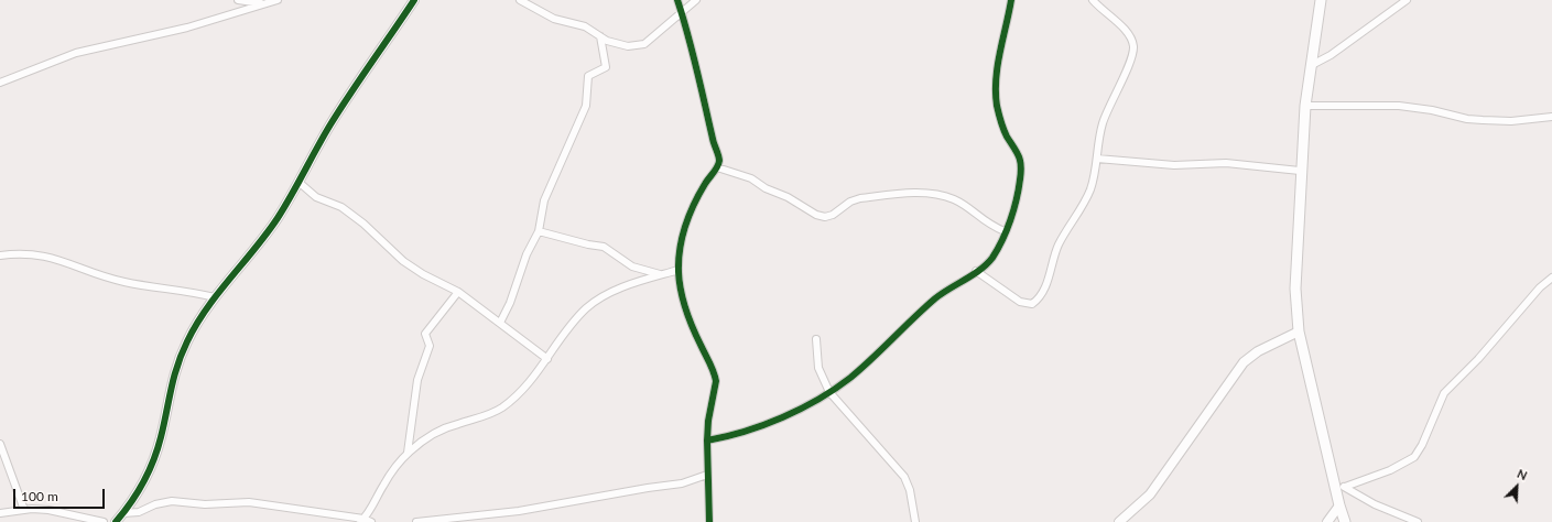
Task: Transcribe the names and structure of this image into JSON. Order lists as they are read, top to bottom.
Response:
{
  "scale_bar": "100 m",
  "north": "top right"
}
